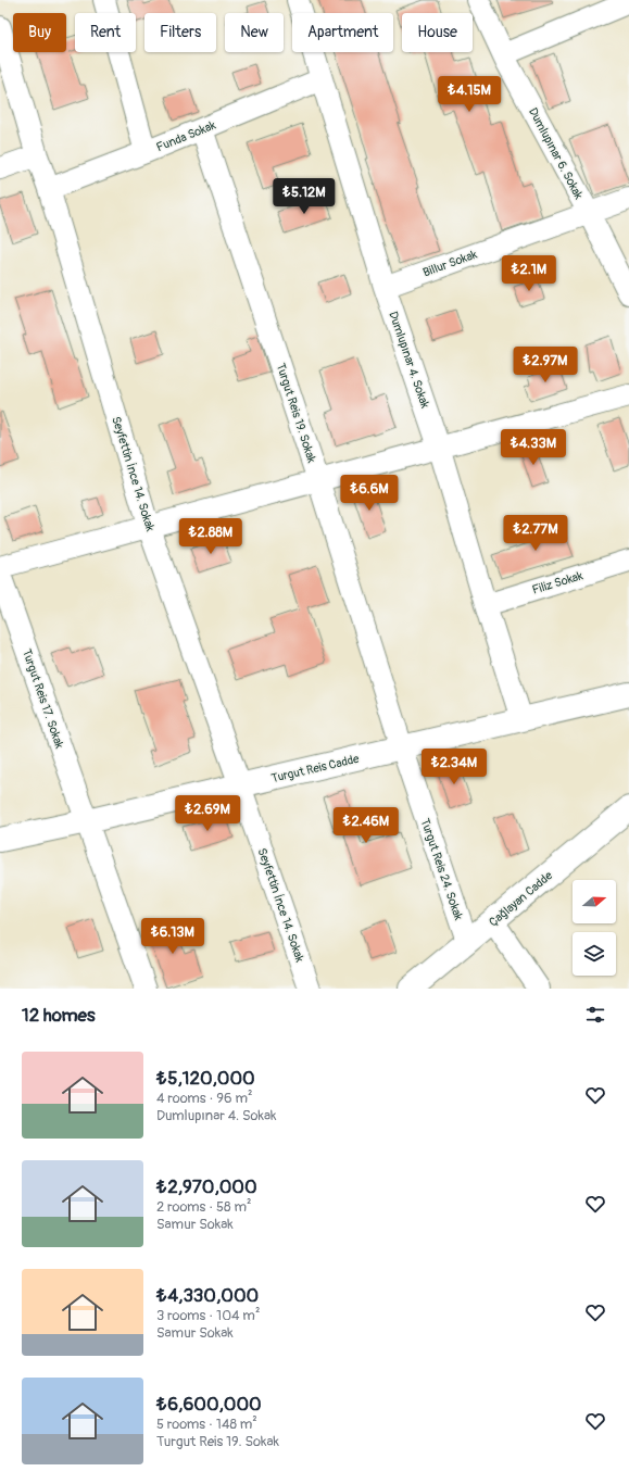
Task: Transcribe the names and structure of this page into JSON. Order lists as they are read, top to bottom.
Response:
{
  "streets": {
    "street": [
      "Funda Sokak",
      "Dumlupınar 6. Sokak",
      "Billur Sokak",
      "Dumlupınar 4. Sokak",
      "Turgut Reis 19. Sokak",
      "Seyfettin İnce 14. Sokak",
      "Filiz Sokak",
      "Turgut Reis 17. Sokak",
      "Turgut Reis Cadde",
      "Turgut Reis 24. Sokak",
      "Çağlayan Cadde"
    ]
  },
  "crossings": [
    ["Funda Sokak", "Dumlupınar 4. Sokak"],
    ["Funda Sokak", "Turgut Reis 19. Sokak"],
    ["Funda Sokak", "Seyfettin İnce 14. Sokak"],
    ["Dumlupınar 6. Sokak", "Billur Sokak"],
    ["Billur Sokak", "Dumlupınar 4. Sokak"],
    ["Dumlupınar 4. Sokak", "Filiz Sokak"],
    ["Dumlupınar 4. Sokak", "Turgut Reis Cadde"],
    ["Turgut Reis 19. Sokak", "Turgut Reis Cadde"],
    ["Turgut Reis 19. Sokak", "Turgut Reis 24. Sokak"],
    ["Seyfettin İnce 14. Sokak", "Turgut Reis Cadde"],
    ["Turgut Reis 17. Sokak", "Turgut Reis Cadde"],
    ["Turgut Reis Cadde", "Turgut Reis 24. Sokak"],
    ["Turgut Reis 24. Sokak", "Çağlayan Cadde"]
  ],
  "north": "right",
  "page": {
    "chip": [
      "Buy",
      "Rent",
      "Filters",
      "New",
      "Apartment",
      "House"
    ],
    "price": [
      "₺4.15M",
      "₺5.12M",
      "₺2.1M",
      "₺2.97M",
      "₺4.33M",
      "₺6.6M",
      "₺2.77M",
      "₺2.88M",
      "₺2.34M",
      "₺2.69M",
      "₺2.46M",
      "₺6.13M"
    ],
    "heading": "12 homes",
    "list": [
      {
        "name": "₺5,120,000",
        "note": "4 rooms · 96 m² · Dumlupınar 4. Sokak"
      },
      {
        "name": "₺2,970,000",
        "note": "2 rooms · 58 m² · Samur Sokak"
      },
      {
        "name": "₺4,330,000",
        "note": "3 rooms · 104 m² · Samur Sokak"
      },
      {
        "name": "₺6,600,000",
        "note": "5 rooms · 148 m² · Turgut Reis 19. Sokak"
      }
    ]
  }
}
